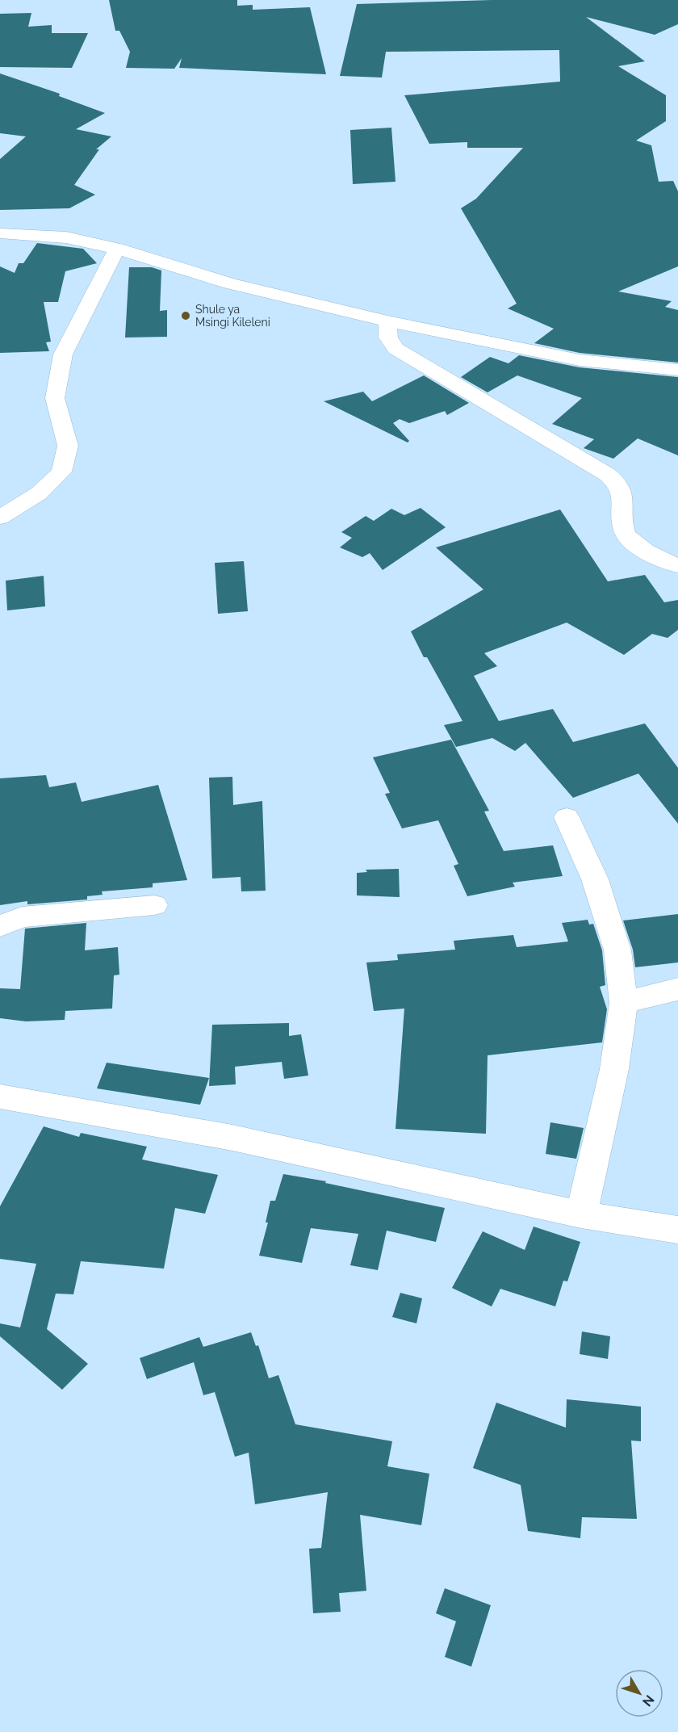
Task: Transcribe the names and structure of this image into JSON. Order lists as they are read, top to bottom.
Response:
{
  "places": ["Shule ya Msingi Kileleni"],
  "north": "bottom right"
}
